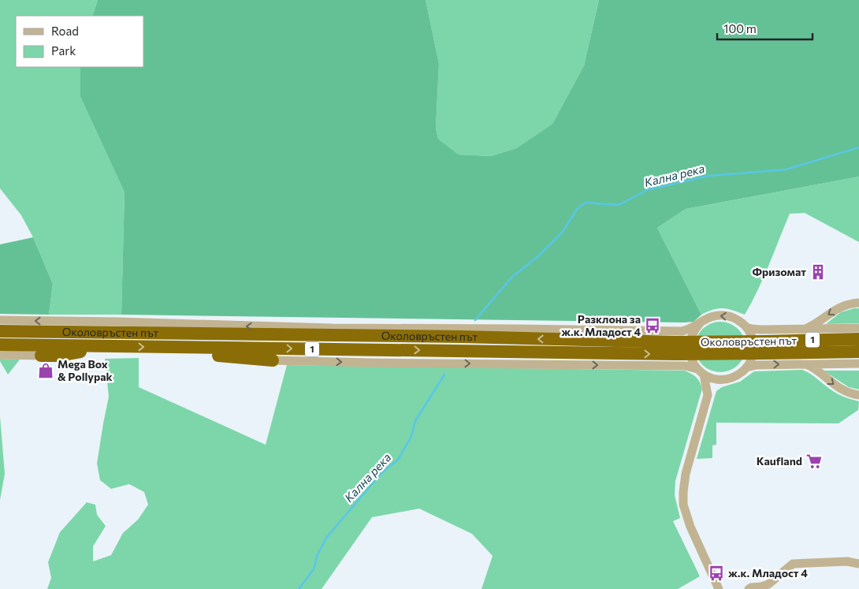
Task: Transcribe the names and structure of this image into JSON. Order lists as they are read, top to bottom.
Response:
{
  "streets": {
    "highway": ["Околовръстен път", "1"]
  },
  "water": ["Кална река"],
  "places": {
    "building": ["Фризомат"],
    "bus stop": ["Разклона за ж.к. Младост 4", "ж.к. Младост 4"],
    "shop": ["Mega Box & Pollypak"],
    "supermarket": ["Kaufland"]
  },
  "legend": ["Road", "Park"],
  "scale_bar": "100 m"
}
